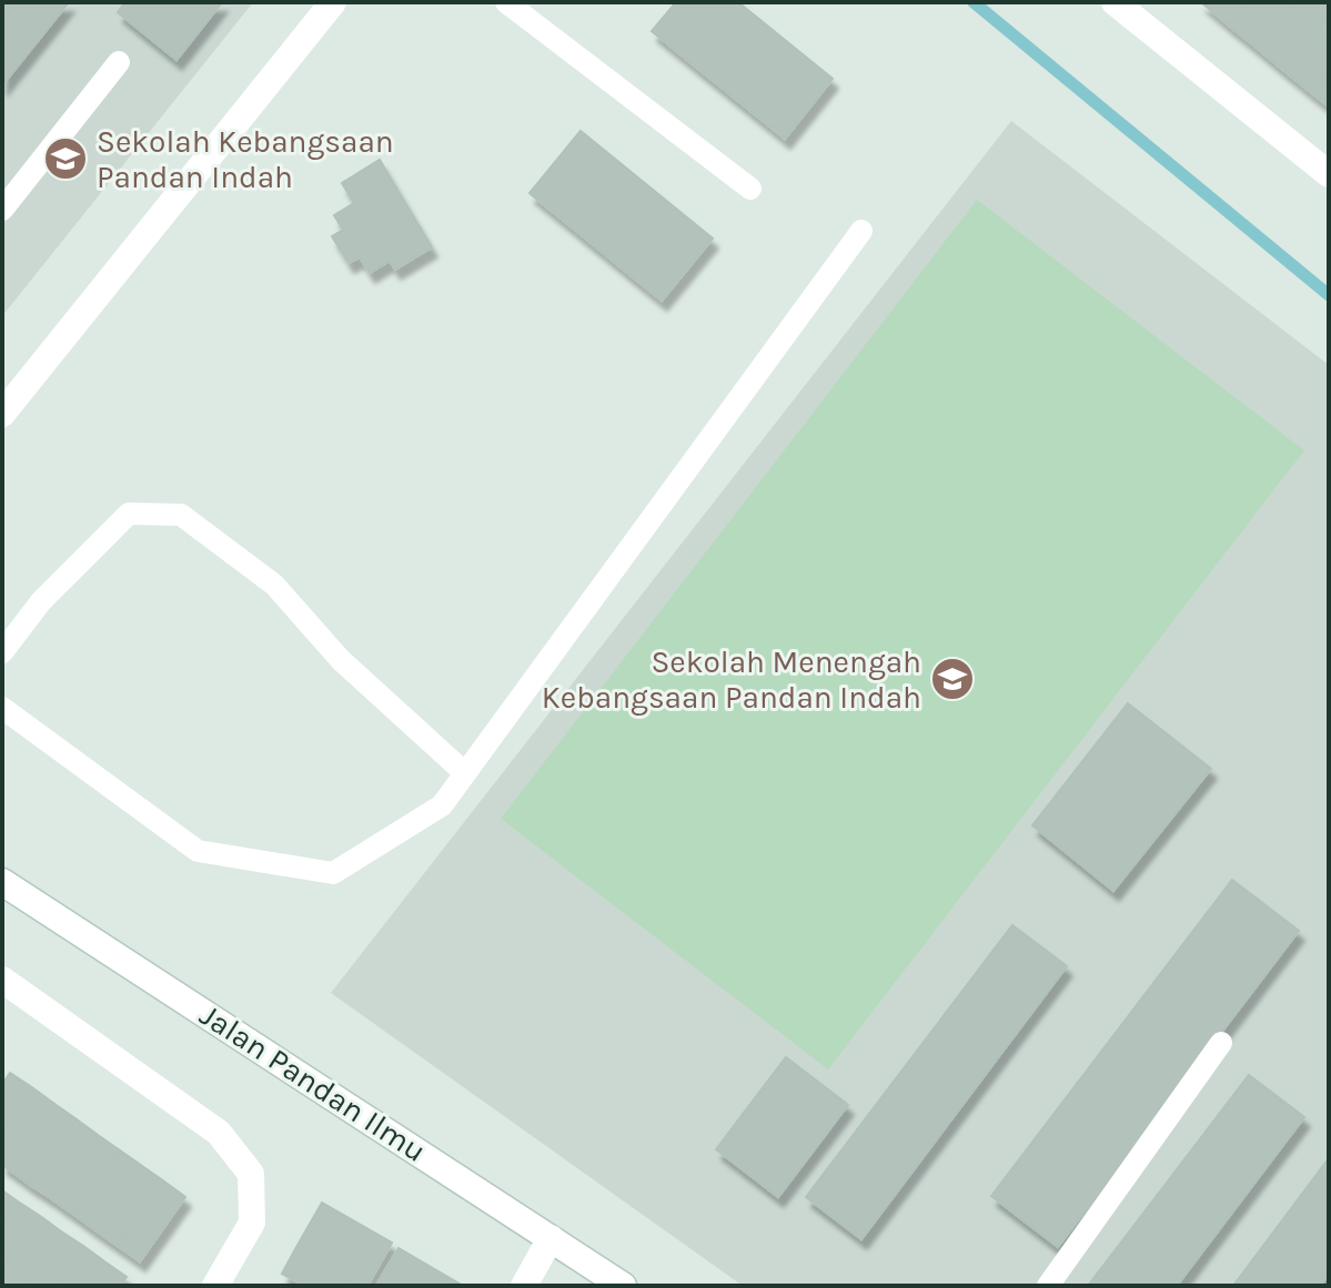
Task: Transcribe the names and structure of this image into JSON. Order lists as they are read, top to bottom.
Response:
{
  "streets": {
    "street": ["Jalan Pandan Ilmu"]
  },
  "places": {
    "school or university": ["Sekolah Kebangsaan Pandan Indah", "Sekolah Menengah Kebangsaan Pandan Indah"]
  }
}
